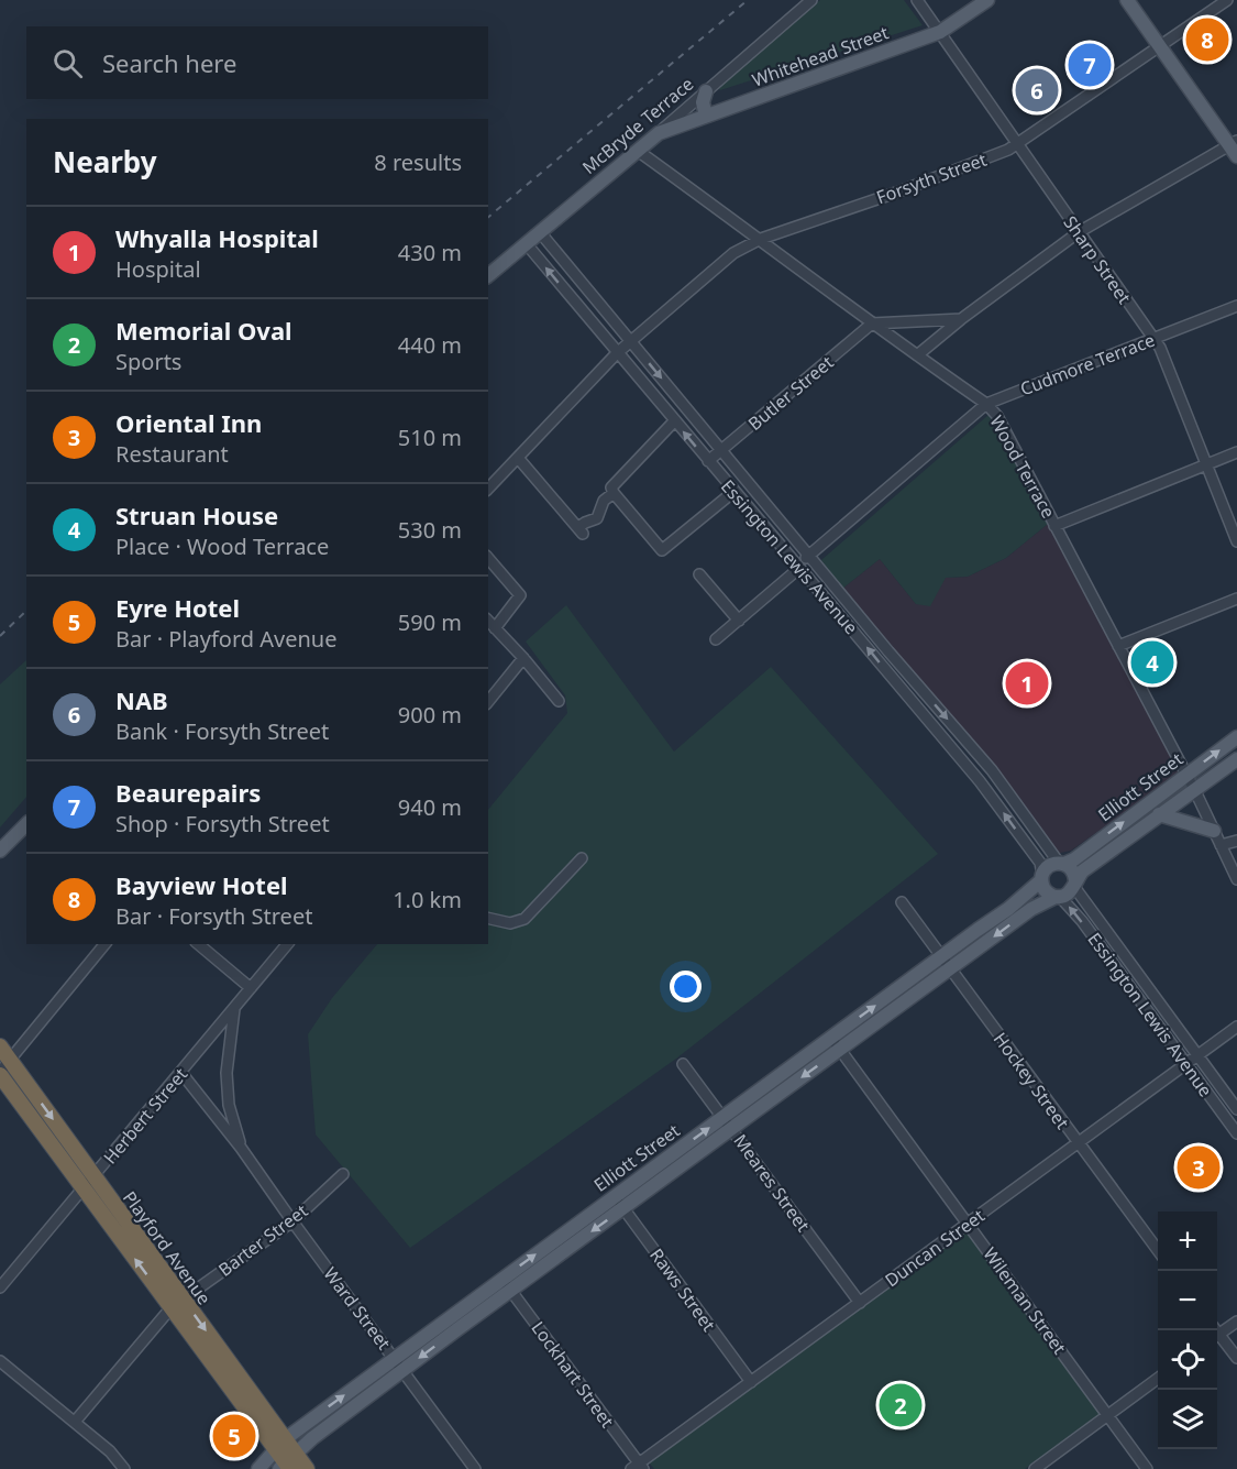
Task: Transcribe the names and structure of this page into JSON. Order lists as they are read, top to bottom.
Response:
{
  "streets": {
    "highway": ["Playford Avenue"],
    "main road": ["Whitehead Street", "McBryde Terrace", "Elliott Street"],
    "street": [
      "Forsyth Street",
      "Sharp Street",
      "Cudmore Terrace",
      "Butler Street",
      "Wood Terrace",
      "Essington Lewis Avenue",
      "Hockey Street",
      "Herbert Street",
      "Meares Street",
      "Barter Street",
      "Duncan Street",
      "Raws Street",
      "Wileman Street",
      "Ward Street",
      "Lockhart Street"
    ]
  },
  "crossings": [
    ["Whitehead Street", "McBryde Terrace"],
    ["Whitehead Street", "Sharp Street"],
    ["McBryde Terrace", "Wood Terrace"],
    ["McBryde Terrace", "Essington Lewis Avenue"],
    ["Forsyth Street", "Sharp Street"],
    ["Forsyth Street", "Wood Terrace"],
    ["Forsyth Street", "Essington Lewis Avenue"],
    ["Sharp Street", "Cudmore Terrace"],
    ["Cudmore Terrace", "Wood Terrace"],
    ["Cudmore Terrace", "Essington Lewis Avenue"],
    ["Butler Street", "Wood Terrace"],
    ["Butler Street", "Essington Lewis Avenue"],
    ["Wood Terrace", "Elliott Street"],
    ["Essington Lewis Avenue", "Elliott Street"],
    ["Essington Lewis Avenue", "Duncan Street"],
    ["Elliott Street", "Hockey Street"],
    ["Elliott Street", "Meares Street"],
    ["Elliott Street", "Playford Avenue"],
    ["Elliott Street", "Raws Street"],
    ["Elliott Street", "Wileman Street"],
    ["Elliott Street", "Ward Street"],
    ["Elliott Street", "Lockhart Street"],
    ["Hockey Street", "Duncan Street"],
    ["Herbert Street", "Playford Avenue"],
    ["Herbert Street", "Ward Street"],
    ["Meares Street", "Duncan Street"],
    ["Barter Street", "Playford Avenue"],
    ["Barter Street", "Ward Street"],
    ["Duncan Street", "Raws Street"],
    ["Duncan Street", "Wileman Street"],
    ["Duncan Street", "Lockhart Street"]
  ],
  "page": {
    "pins": [
      "8",
      "7",
      "6",
      "4",
      "1",
      "3",
      "2",
      "5"
    ],
    "search": "Search here",
    "heading": ["Nearby", "8 results"],
    "list": [
      {
        "mark": "1",
        "name": "Whyalla Hospital",
        "note": "Hospital",
        "value": "430 m"
      },
      {
        "mark": "2",
        "name": "Memorial Oval",
        "note": "Sports",
        "value": "440 m"
      },
      {
        "mark": "3",
        "name": "Oriental Inn",
        "note": "Restaurant",
        "value": "510 m"
      },
      {
        "mark": "4",
        "name": "Struan House",
        "note": "Place · Wood Terrace",
        "value": "530 m"
      },
      {
        "mark": "5",
        "name": "Eyre Hotel",
        "note": "Bar · Playford Avenue",
        "value": "590 m"
      },
      {
        "mark": "6",
        "name": "NAB",
        "note": "Bank · Forsyth Street",
        "value": "900 m"
      },
      {
        "mark": "7",
        "name": "Beaurepairs",
        "note": "Shop · Forsyth Street",
        "value": "940 m"
      },
      {
        "mark": "8",
        "name": "Bayview Hotel",
        "note": "Bar · Forsyth Street",
        "value": "1.0 km"
      }
    ],
    "map_buttons": ["+", "−"]
  }
}
